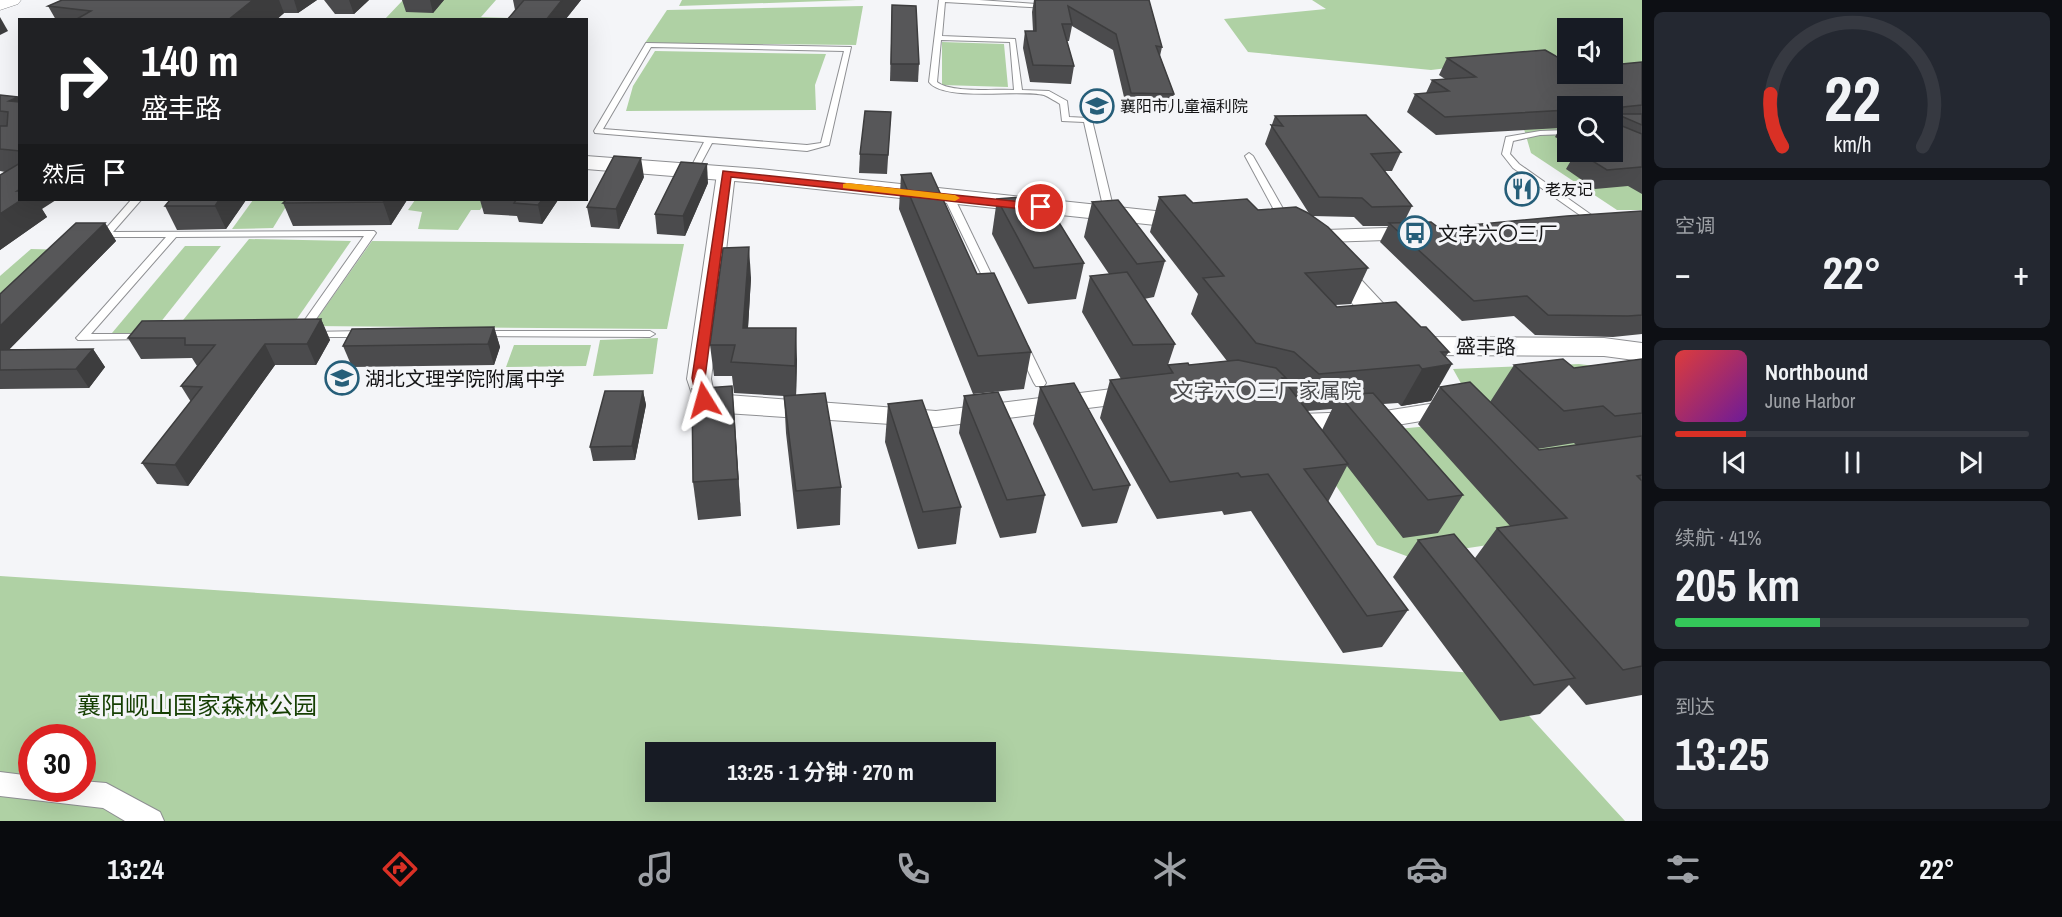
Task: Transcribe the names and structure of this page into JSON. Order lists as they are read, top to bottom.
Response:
{
  "streets": {
    "street": ["盛丰路"]
  },
  "districts": ["文字六〇三厂家属院"],
  "parks": ["襄阳岘山国家森林公园"],
  "places": {
    "school or university": ["襄阳市儿童福利院", "湖北文理学院附属中学"],
    "restaurant": ["老友记"],
    "bus stop": ["文字六〇三厂"]
  },
  "page": {
    "turn": ["140 m", "盛丰路"],
    "then": "然后",
    "tile": [
      "空调",
      ["续航 · 41%", "205 km"],
      ["到达", "13:25"]
    ],
    "heat": ["−", "22°", "+"],
    "song": ["Northbound", "June Harbor"],
    "limit": "30",
    "trip": "13:25 · 1 分钟 · 270 m",
    "tabs": ["13:24", "22°"],
    "gauge": ["22", "km/h"]
  }
}
